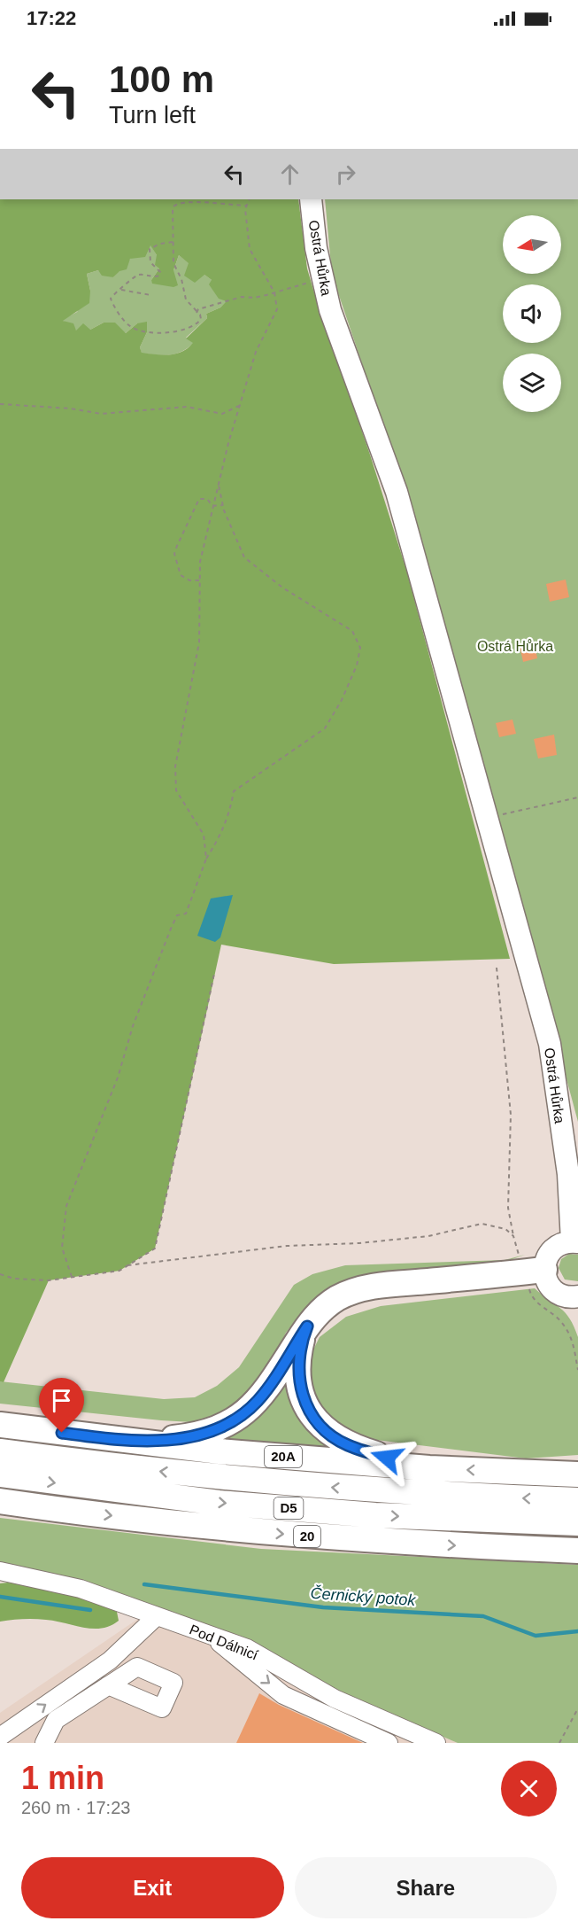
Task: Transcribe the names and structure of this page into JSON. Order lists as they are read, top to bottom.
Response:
{
  "streets": {
    "highway": ["20A", "D5", "20"],
    "main road": ["Ostrá Hůrka"],
    "street": ["Pod Dálnicí"]
  },
  "water": ["Černický potok"],
  "parks": ["Ostrá Hůrka"],
  "north": "left",
  "page": {
    "status": "17:22",
    "turn": ["100 m", "Turn left"],
    "heading": ["1 min", "260 m · 17:23"],
    "buttons": ["Exit", "Share"]
  }
}
